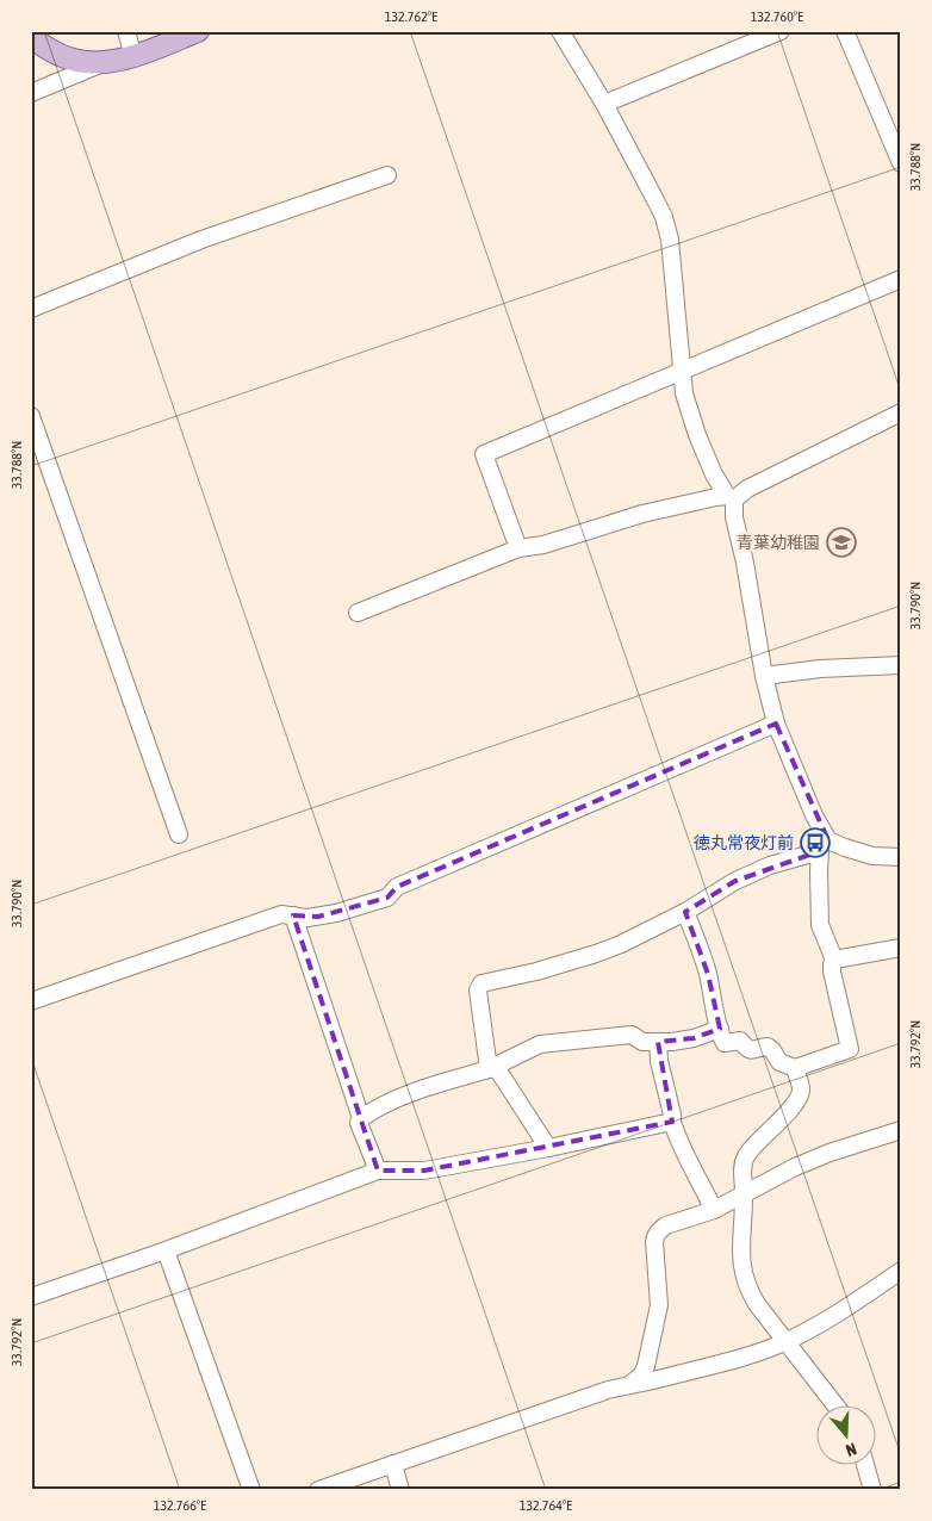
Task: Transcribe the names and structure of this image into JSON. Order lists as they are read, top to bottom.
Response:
{
  "places": {
    "school or university": ["青葉幼稚園"],
    "bus stop": ["徳丸常夜灯前"]
  },
  "north": "bottom",
  "coordinates": [
    "132.762°E",
    "132.760°E",
    "33.788°N",
    "33.790°N",
    "33.792°N",
    "132.766°E",
    "132.764°E"
  ]
}
